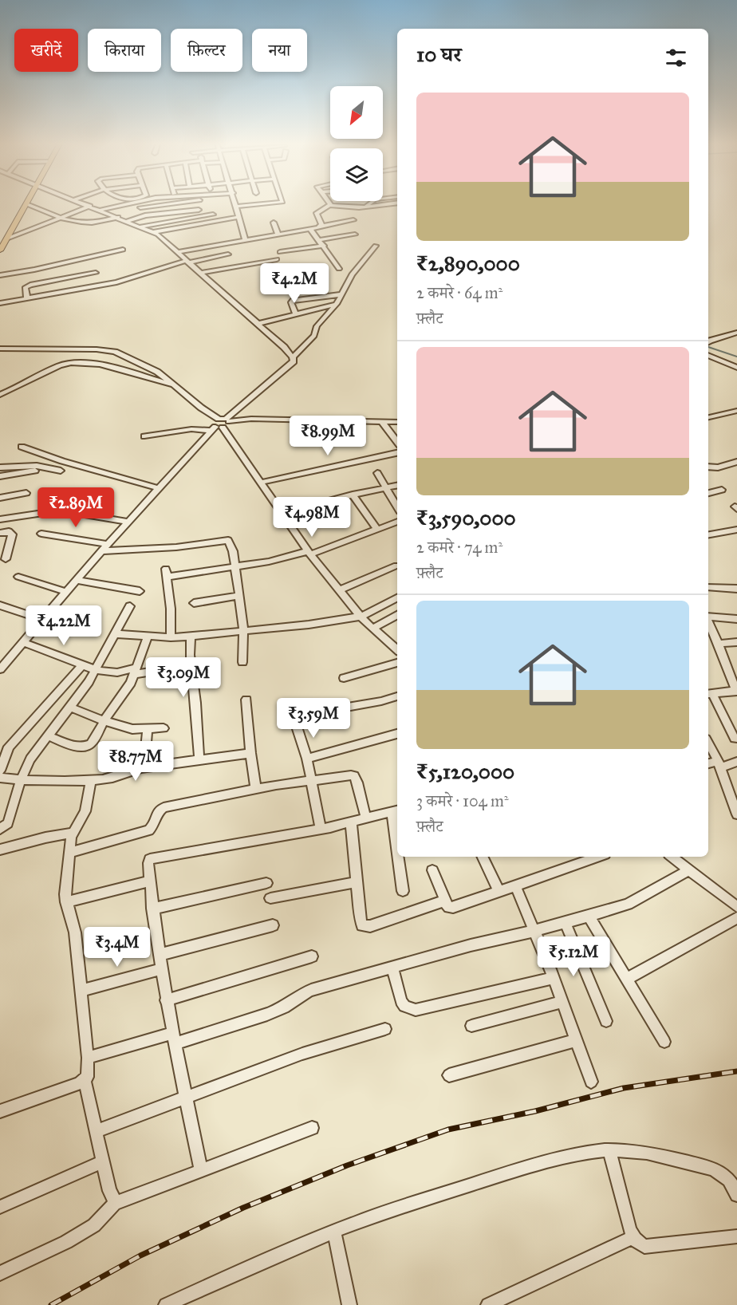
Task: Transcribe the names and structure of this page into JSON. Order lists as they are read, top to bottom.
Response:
{
  "north": "bottom left",
  "page": {
    "chip": [
      "खरीदें",
      "किराया",
      "फ़िल्टर",
      "नया"
    ],
    "heading": "10 घर",
    "list": [
      {
        "name": "₹2,890,000",
        "note": "2 कमरे · 64 m² · फ़्लैट"
      },
      {
        "name": "₹3,590,000",
        "note": "2 कमरे · 74 m² · फ़्लैट"
      },
      {
        "name": "₹5,120,000",
        "note": "3 कमरे · 104 m² · फ़्लैट"
      }
    ],
    "price": [
      "₹4.2M",
      "₹8.99M",
      "₹2.89M",
      "₹4.98M",
      "₹4.22M",
      "₹3.09M",
      "₹3.59M",
      "₹8.77M",
      "₹3.4M",
      "₹5.12M"
    ]
  }
}
